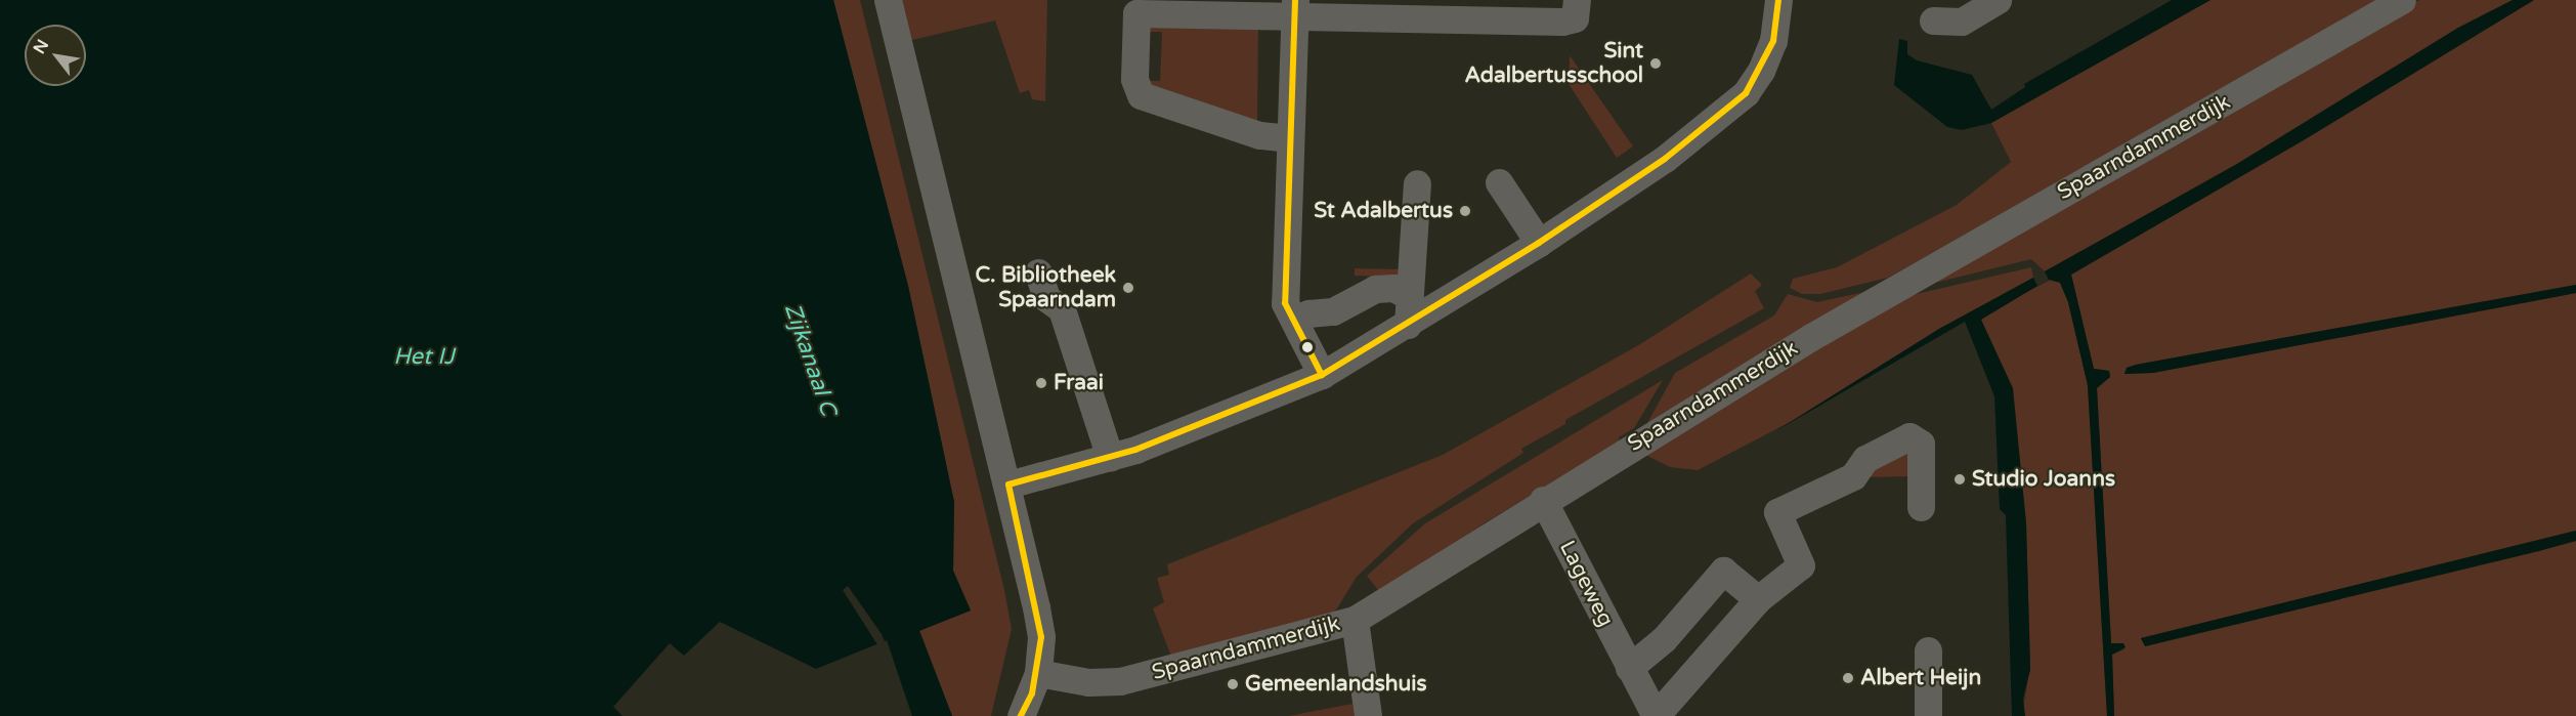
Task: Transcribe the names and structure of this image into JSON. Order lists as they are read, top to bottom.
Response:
{
  "streets": {
    "street": ["Spaarndammerdijk", "Lageweg"]
  },
  "crossings": [
    ["Spaarndammerdijk", "Lageweg"]
  ],
  "water": ["Het IJ", "Zijkanaal C"],
  "places": [
    "Sint Adalbertusschool",
    "St Adalbertus",
    "C. Bibliotheek Spaarndam",
    "Fraai",
    "Studio Joanns",
    "Albert Heijn",
    "Gemeenlandshuis"
  ],
  "north": "top left"
}
